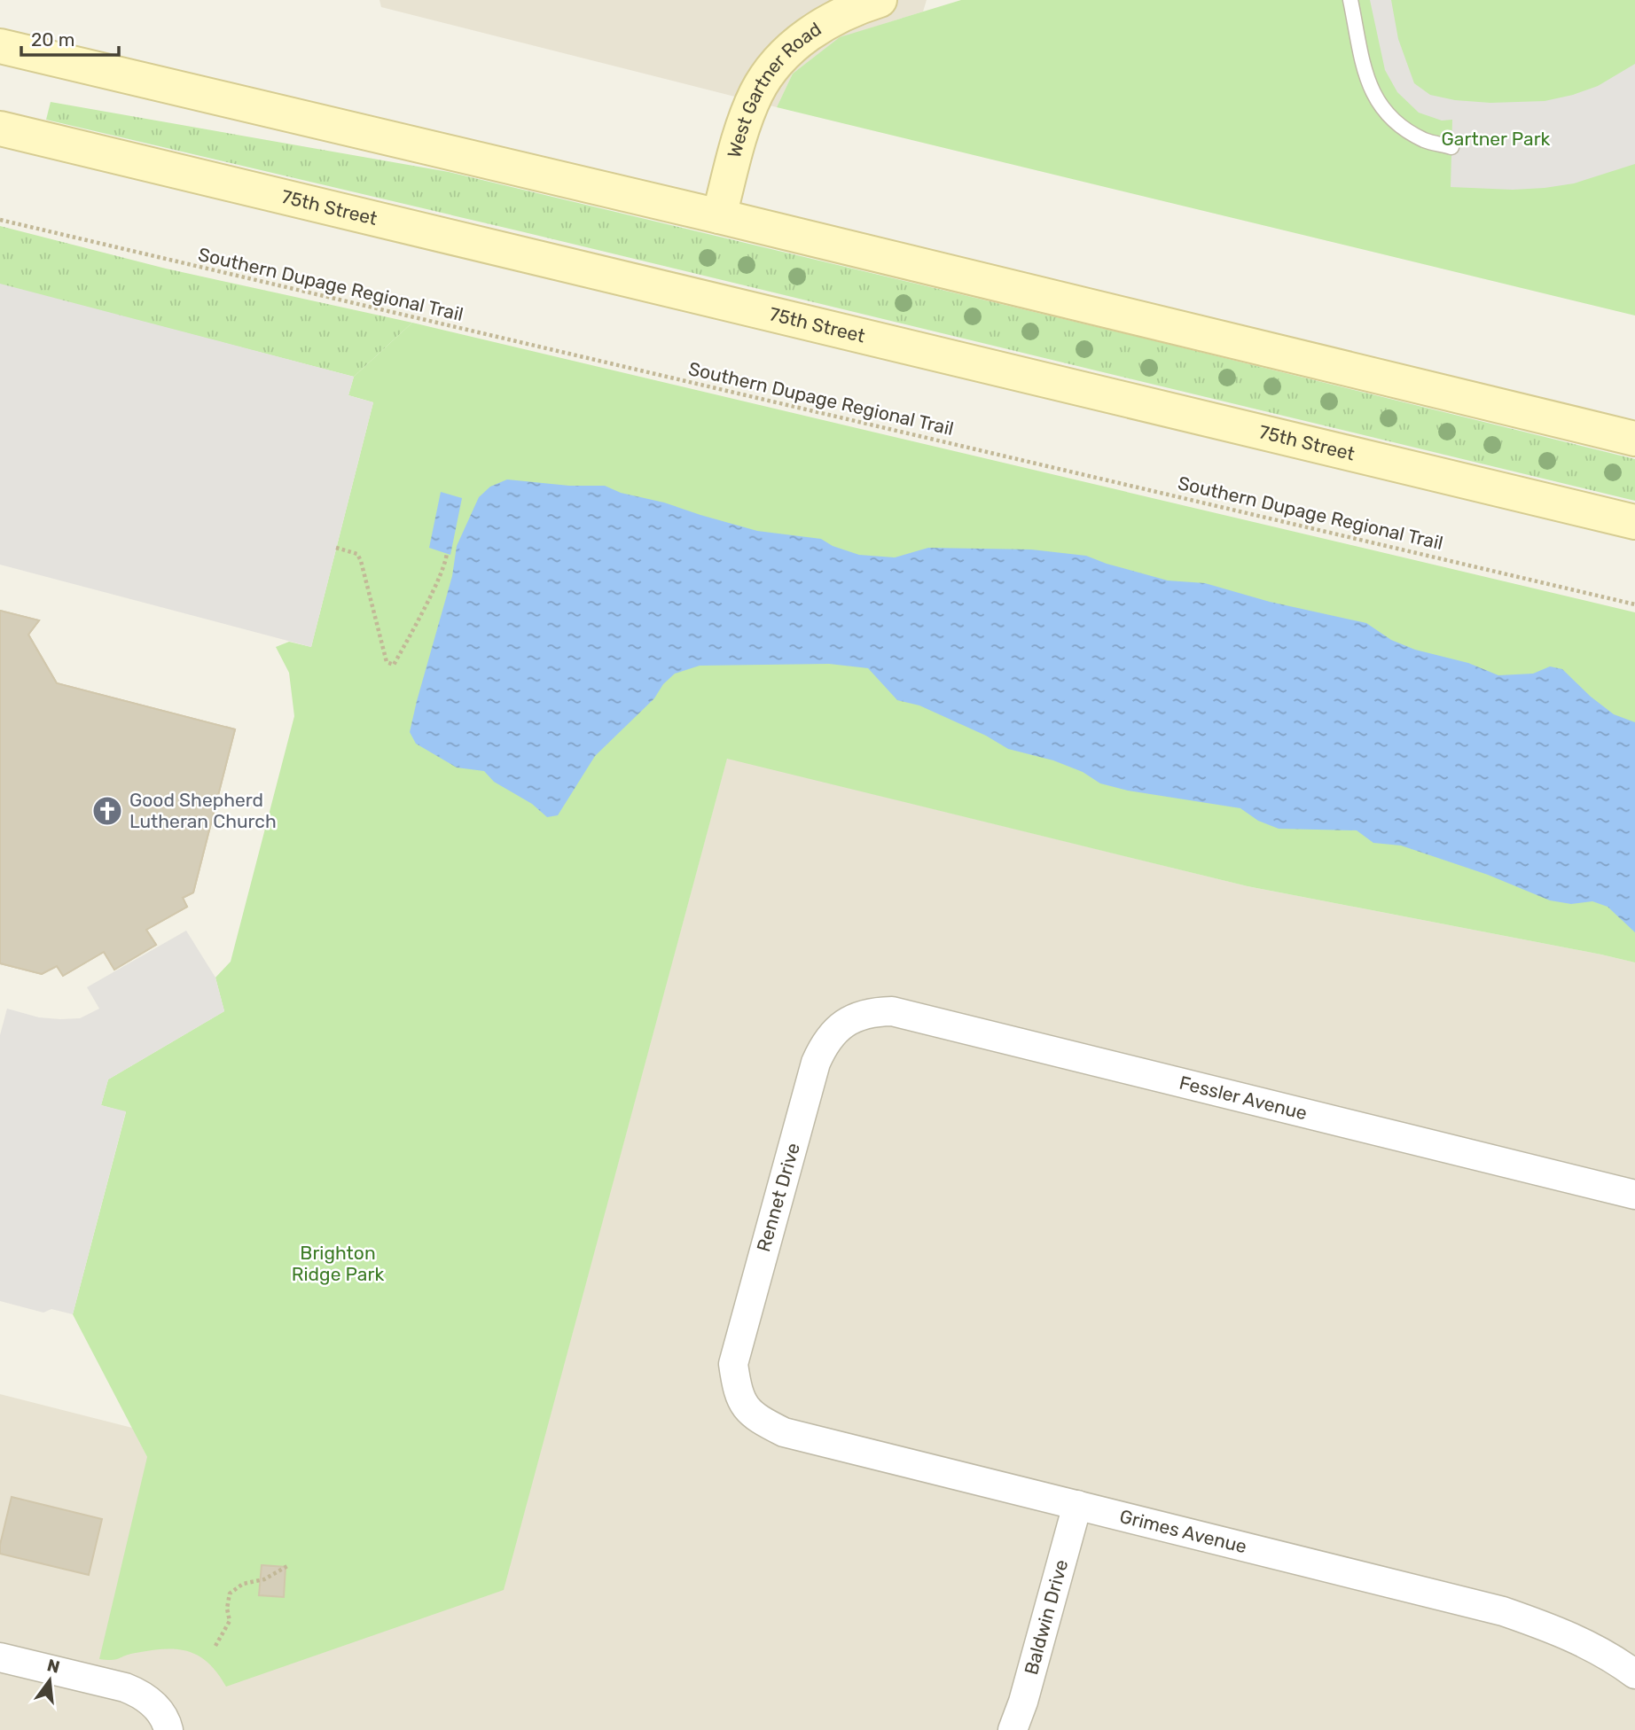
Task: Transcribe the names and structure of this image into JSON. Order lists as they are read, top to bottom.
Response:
{
  "streets": {
    "main road": ["West Gartner Road", "75th Street"],
    "street": [
      "Fessler Avenue",
      "Rennet Drive",
      "Grimes Avenue",
      "Baldwin Drive"
    ],
    "path": ["Southern Dupage Regional Trail"]
  },
  "crossings": [
    ["Fessler Avenue", "Rennet Drive"],
    ["Rennet Drive", "Grimes Avenue"],
    ["Grimes Avenue", "Baldwin Drive"]
  ],
  "parks": ["Gartner Park", "Brighton Ridge Park"],
  "places": {
    "church": ["Good Shepherd Lutheran Church"]
  },
  "scale_bar": "20 m",
  "north": "top"
}
